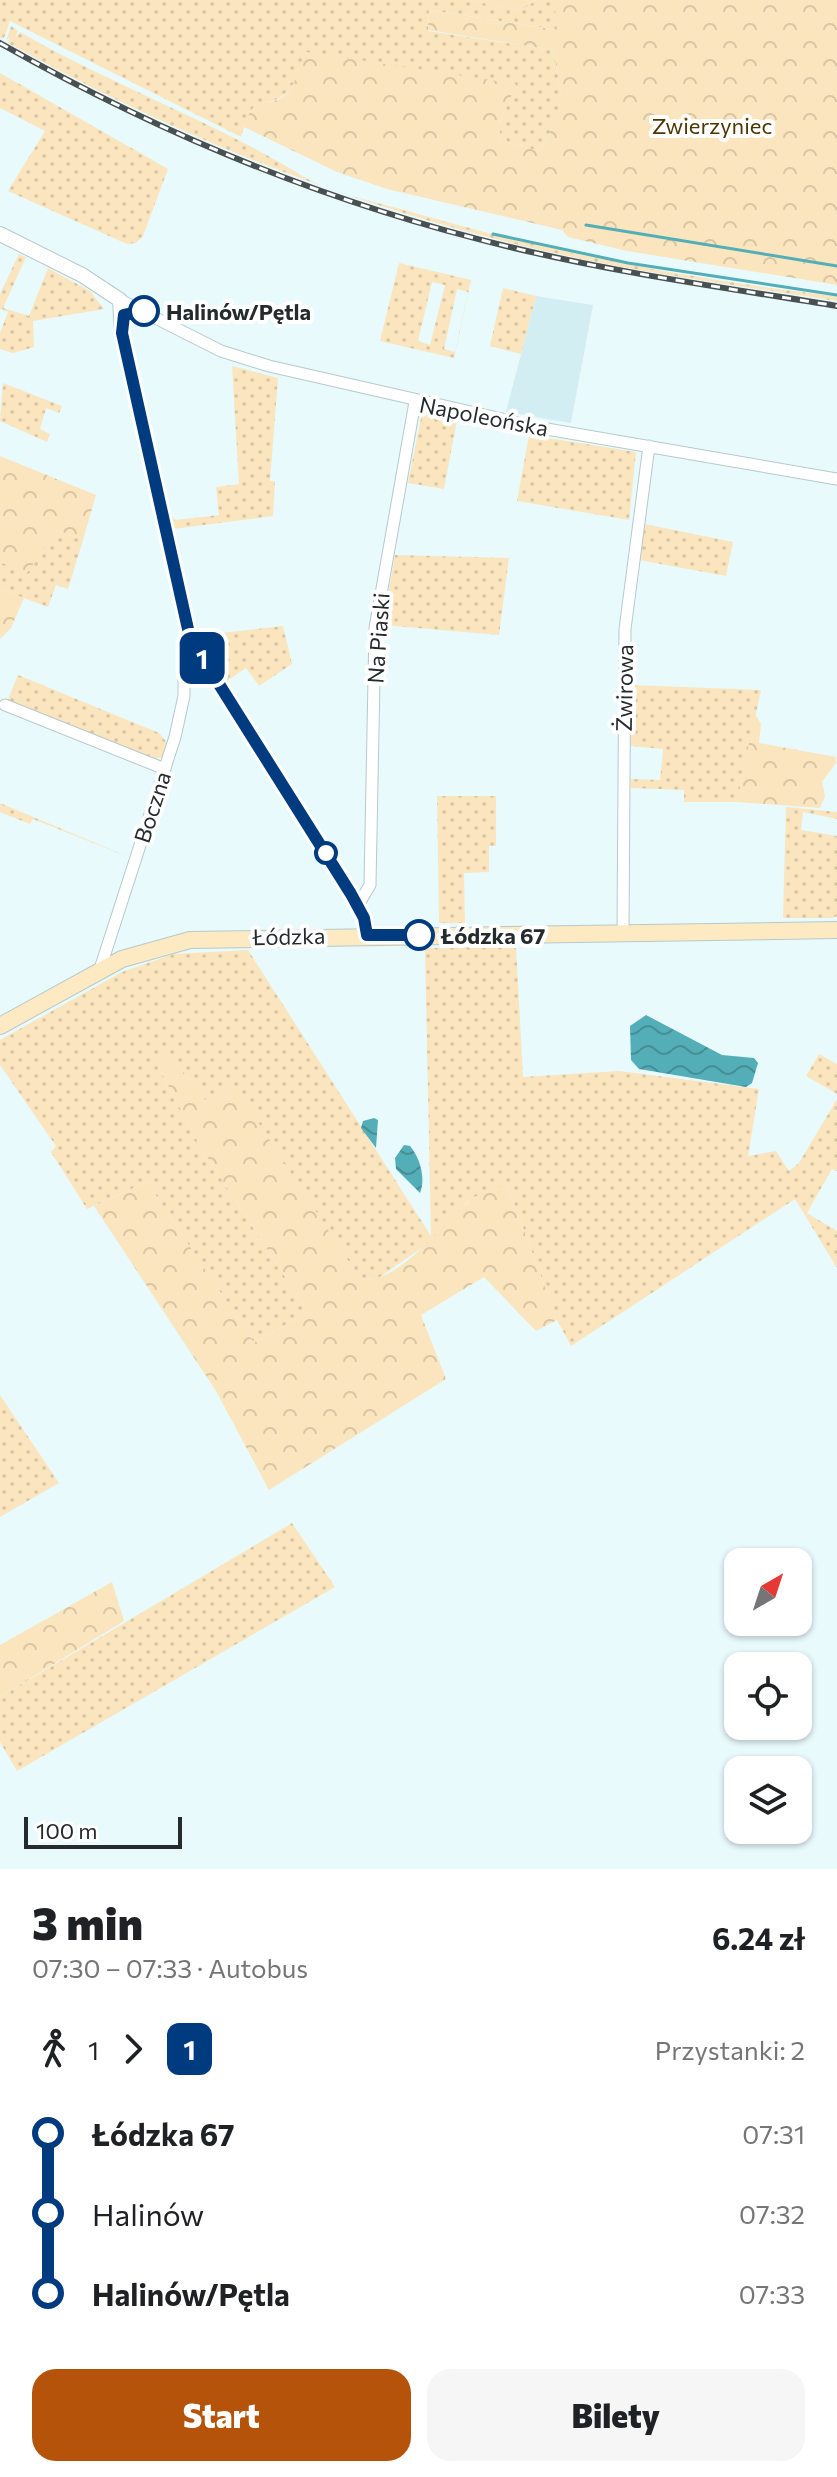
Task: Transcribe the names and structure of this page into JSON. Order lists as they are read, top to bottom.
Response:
{
  "streets": {
    "main road": ["Łódzka"],
    "street": [
      "Napoleońska",
      "Na Piaski",
      "Żwirowa",
      "Boczna"
    ]
  },
  "crossings": [
    ["Napoleońska", "Na Piaski"],
    ["Napoleońska", "Żwirowa"],
    ["Żwirowa", "Łódzka"],
    ["Boczna", "Łódzka"]
  ],
  "parks": ["Zwierzyniec"],
  "places": ["Halinów/Pętla", "Łódzka 67"],
  "lines": ["bus line 1"],
  "scale_bar": "100 m",
  "north": "top right",
  "page": {
    "on_map": "1",
    "scale": "100 m",
    "heading": ["3 min", "07:30 – 07:33 · Autobus", "6.24 zł"],
    "legs": ["1", "1", "Przystanki: 2"],
    "list": [
      {
        "name": "Łódzka 67",
        "value": "07:31"
      },
      {
        "name": "Halinów",
        "value": "07:32"
      },
      {
        "name": "Halinów/Pętla",
        "value": "07:33"
      }
    ],
    "buttons": ["Start", "Bilety"]
  }
}
